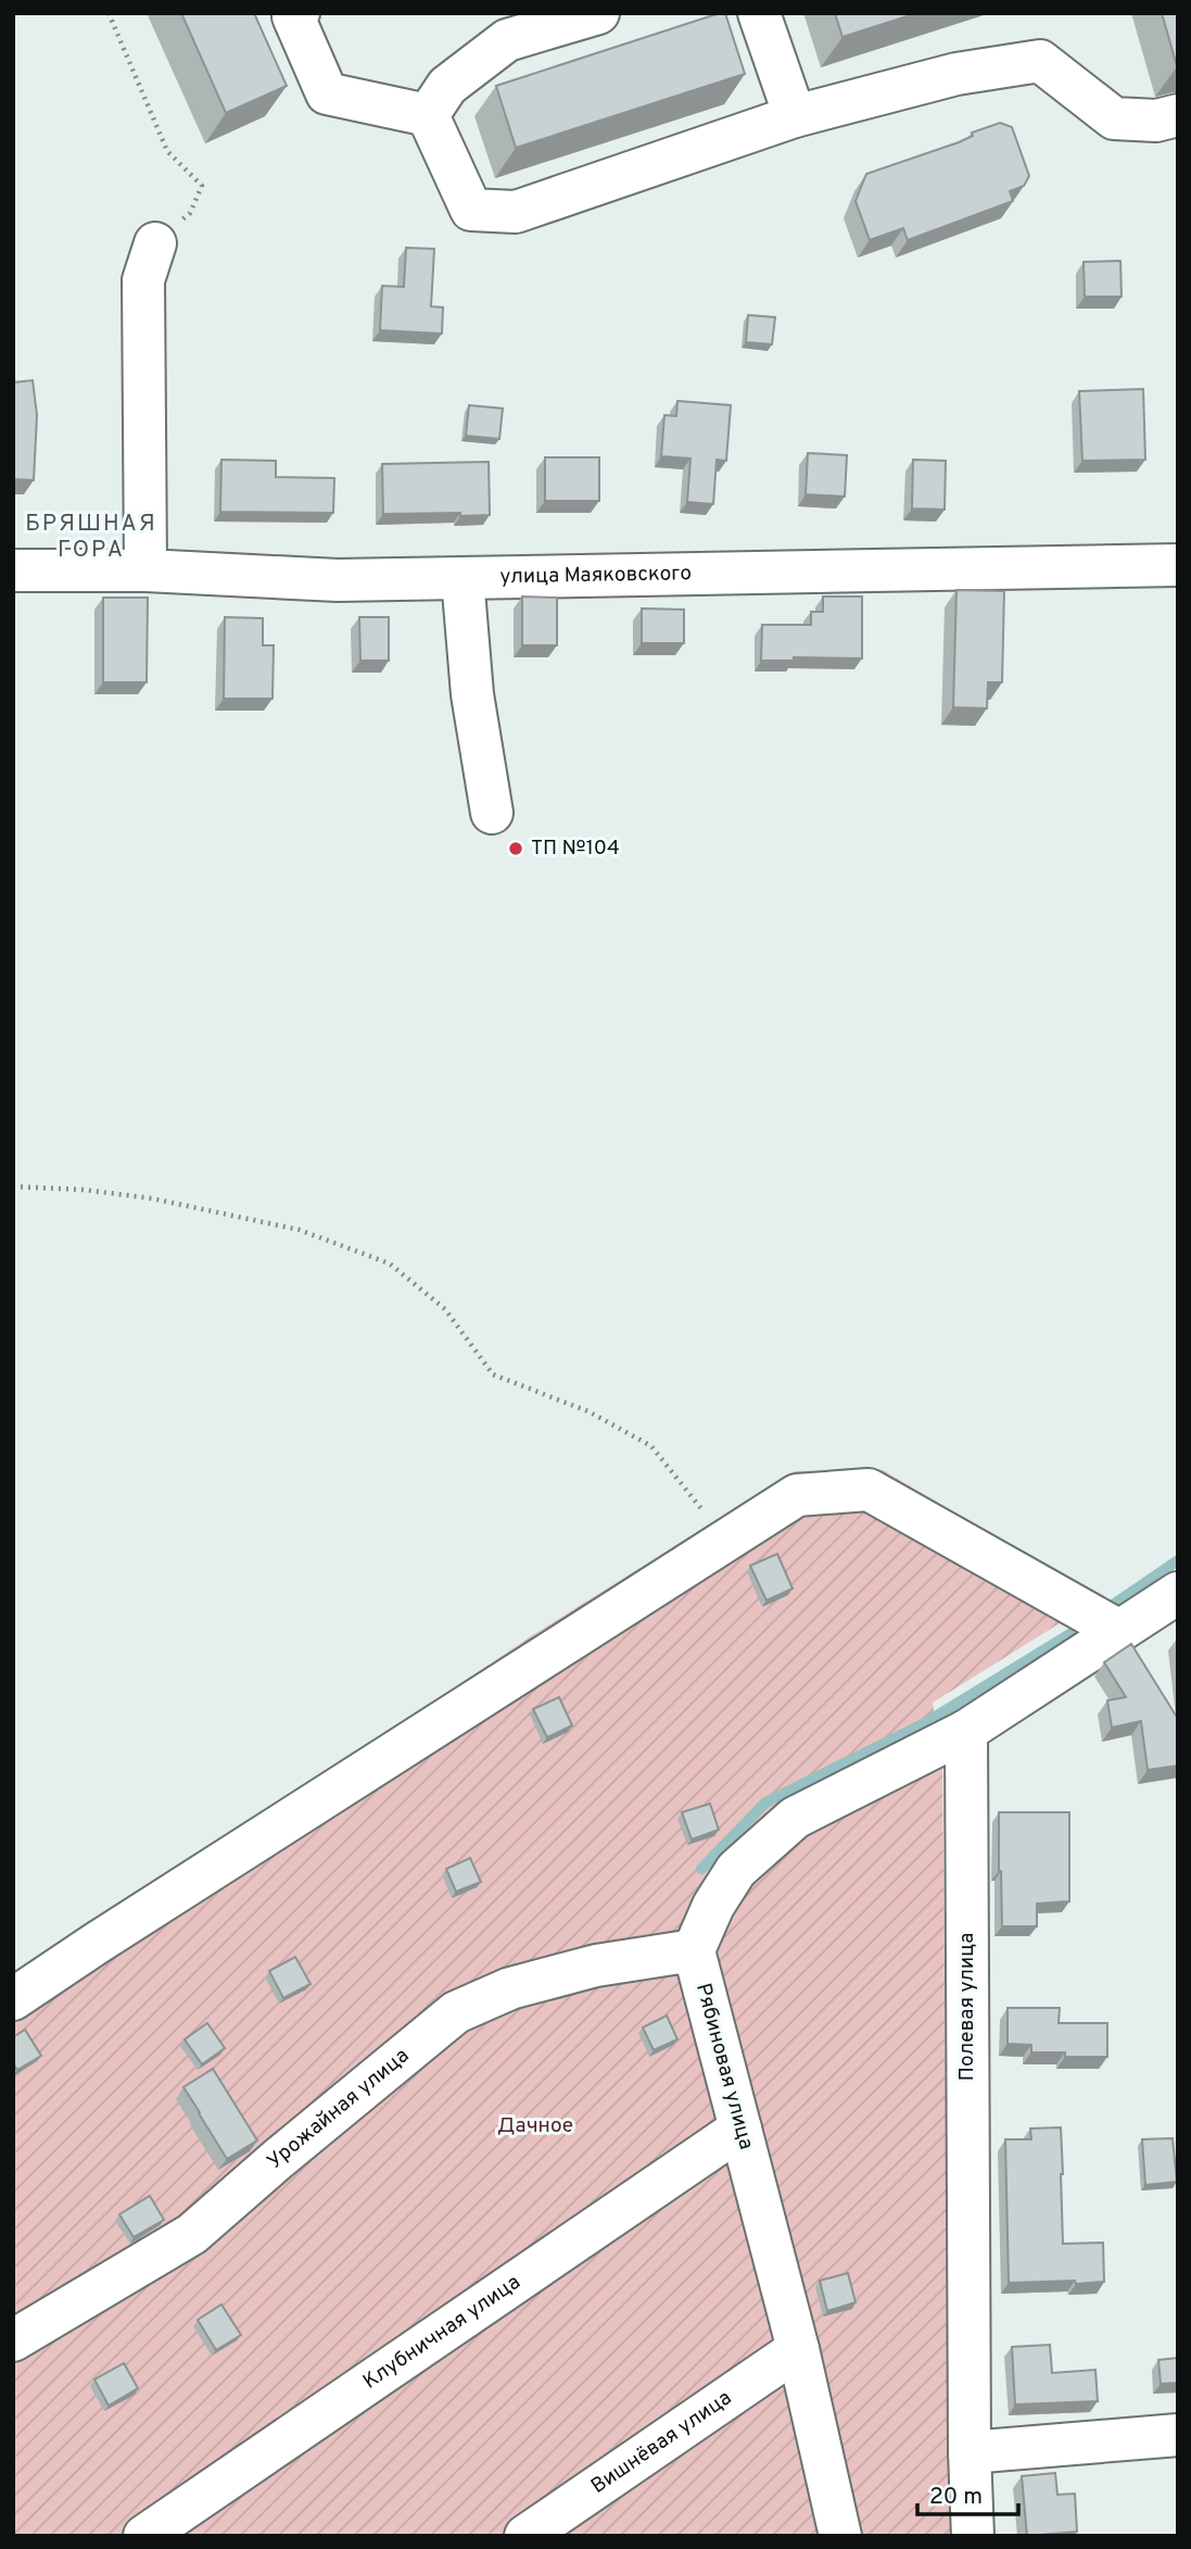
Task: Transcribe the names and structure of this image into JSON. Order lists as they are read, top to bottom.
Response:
{
  "streets": {
    "street": [
      "улица Маяковского",
      "Полевая улица",
      "Рябиновая улица",
      "Урожайная улица",
      "Клубничная улица",
      "Вишнёвая улица"
    ]
  },
  "crossings": [
    ["Рябиновая улица", "Урожайная улица"],
    ["Рябиновая улица", "Клубничная улица"],
    ["Рябиновая улица", "Вишнёвая улица"]
  ],
  "districts": ["БРЯШНАЯ ГОРА"],
  "parks": ["Дачное"],
  "places": ["ТП №104"],
  "scale_bar": "20 m"
}
